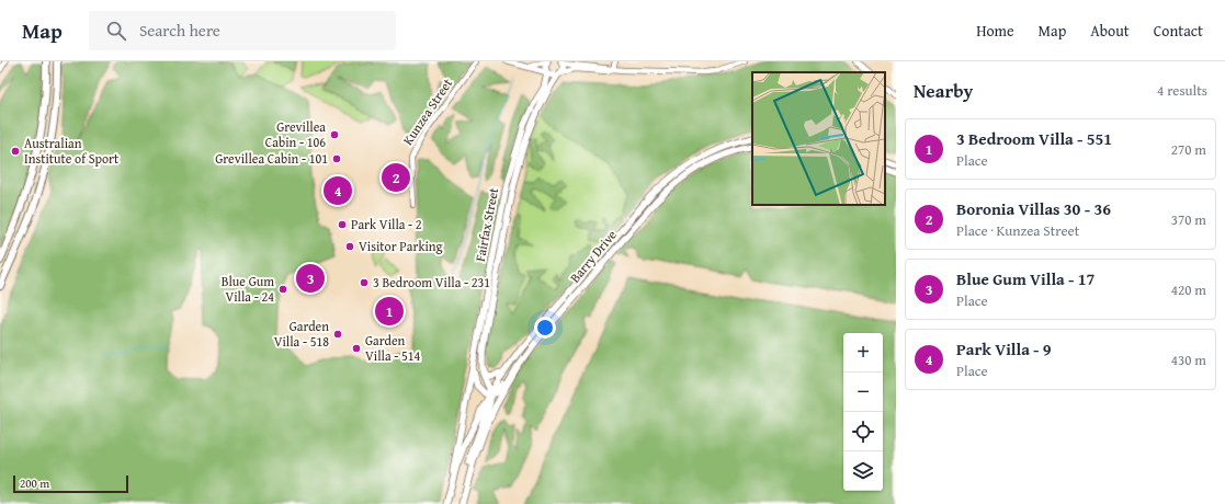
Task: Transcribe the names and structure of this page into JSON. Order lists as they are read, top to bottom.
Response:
{
  "streets": {
    "main road": ["Fairfax Street", "Barry Drive"],
    "street": ["Kunzea Street"]
  },
  "crossings": [
    ["Fairfax Street", "Barry Drive"]
  ],
  "places": [
    "Grevillea Cabin - 106",
    "Australian Institute of Sport",
    "Grevillea Cabin - 101",
    "Park Villa - 2",
    "Visitor Parking",
    "3 Bedroom Villa - 231",
    "Blue Gum Villa - 24",
    "Garden Villa - 518",
    "Garden Villa - 514"
  ],
  "scale_bar": "200 m",
  "page": {
    "header": "Map",
    "search": "Search here",
    "nav": [
      "Home",
      "Map",
      "About",
      "Contact"
    ],
    "heading": ["Nearby", "4 results"],
    "list": [
      {
        "mark": "1",
        "name": "3 Bedroom Villa - 551",
        "note": "Place",
        "value": "270 m"
      },
      {
        "mark": "2",
        "name": "Boronia Villas 30 - 36",
        "note": "Place · Kunzea Street",
        "value": "370 m"
      },
      {
        "mark": "3",
        "name": "Blue Gum Villa - 17",
        "note": "Place",
        "value": "420 m"
      },
      {
        "mark": "4",
        "name": "Park Villa - 9",
        "note": "Place",
        "value": "430 m"
      }
    ],
    "pins": [
      "2",
      "4",
      "3",
      "1"
    ],
    "map_buttons": ["+", "−"],
    "scale": "200 m"
  }
}
